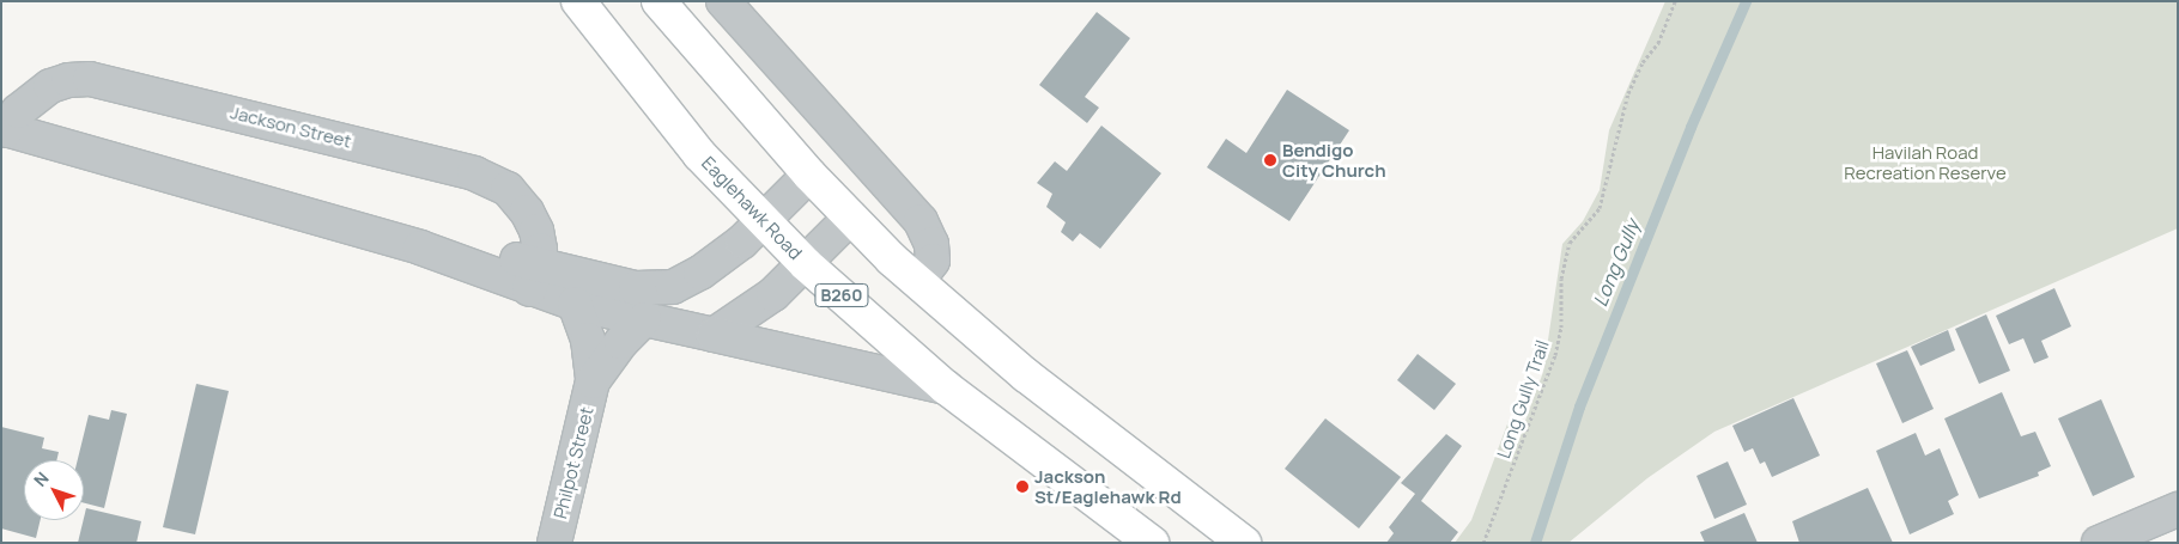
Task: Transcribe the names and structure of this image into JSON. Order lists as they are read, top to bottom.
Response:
{
  "streets": {
    "main road": ["Eaglehawk Road", "B260"],
    "street": ["Jackson Street", "Philpot Street"],
    "path": ["Long Gully Trail"]
  },
  "crossings": [
    ["Jackson Street", "Eaglehawk Road"],
    ["Jackson Street", "Philpot Street"]
  ],
  "water": ["Long Gully"],
  "parks": ["Havilah Road Recreation Reserve"],
  "places": ["Bendigo City Church", "Jackson St/Eaglehawk Rd"],
  "north": "top left"
}
